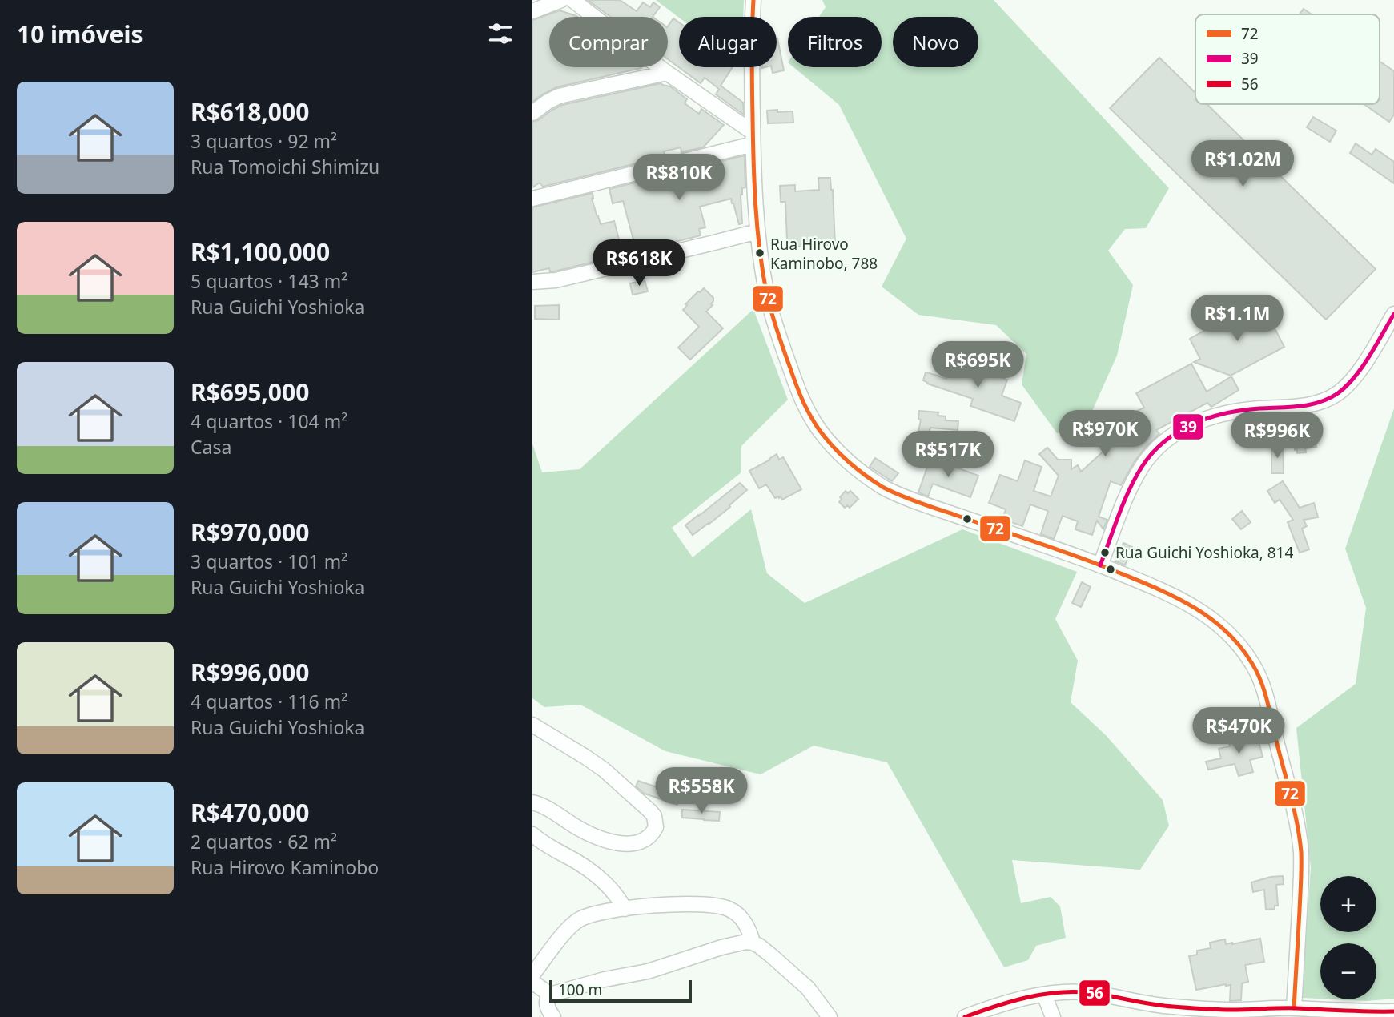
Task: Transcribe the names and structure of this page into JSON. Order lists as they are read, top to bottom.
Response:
{
  "places": ["Rua Hirovo Kaminobo, 788", "Rua Guichi Yoshioka, 814"],
  "lines": ["transit line 72", "transit line 39", "transit line 56"],
  "legend": ["72", "39", "56"],
  "scale_bar": "100 m",
  "page": {
    "heading": "10 imóveis",
    "chip": [
      "Comprar",
      "Alugar",
      "Filtros",
      "Novo"
    ],
    "list": [
      {
        "name": "R$618,000",
        "note": "3 quartos · 92 m² · Rua Tomoichi Shimizu"
      },
      {
        "name": "R$1,100,000",
        "note": "5 quartos · 143 m² · Rua Guichi Yoshioka"
      },
      {
        "name": "R$695,000",
        "note": "4 quartos · 104 m² · Casa"
      },
      {
        "name": "R$970,000",
        "note": "3 quartos · 101 m² · Rua Guichi Yoshioka"
      },
      {
        "name": "R$996,000",
        "note": "4 quartos · 116 m² · Rua Guichi Yoshioka"
      },
      {
        "name": "R$470,000",
        "note": "2 quartos · 62 m² · Rua Hirovo Kaminobo"
      }
    ],
    "price": [
      "R$1.02M",
      "R$810K",
      "R$618K",
      "R$1.1M",
      "R$695K",
      "R$970K",
      "R$996K",
      "R$517K",
      "R$470K",
      "R$558K"
    ],
    "map_buttons": ["+", "−"],
    "scale": "100 m"
  }
}
